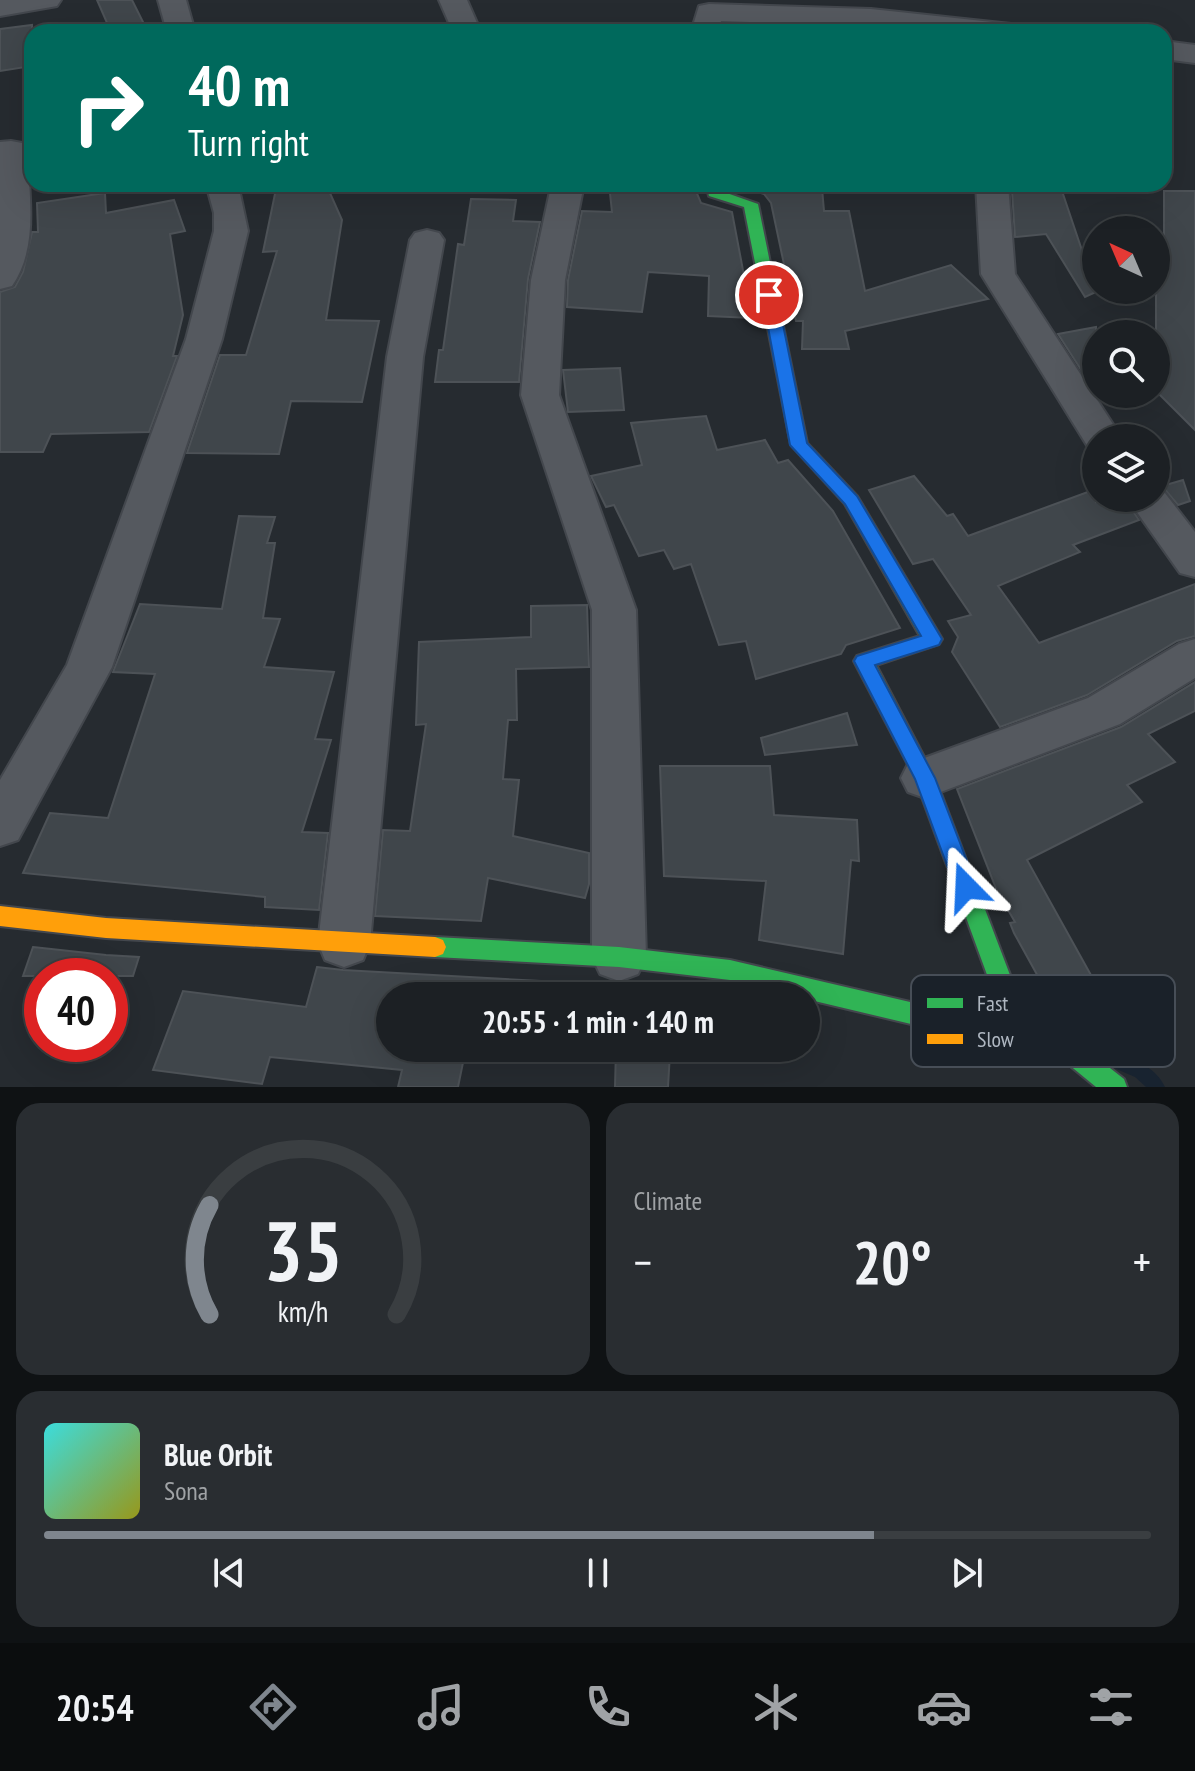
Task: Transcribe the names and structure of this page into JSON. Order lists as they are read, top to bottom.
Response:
{
  "legend": ["Fast", "Slow"],
  "north": "top left",
  "page": {
    "turn": ["40 m", "Turn right"],
    "limit": "40",
    "trip": "20:55 · 1 min · 140 m",
    "tile": "Climate",
    "heat": ["−", "20°", "+"],
    "song": ["Blue Orbit", "Sona"],
    "tabs": "20:54",
    "gauge": ["35", "km/h"]
  }
}
